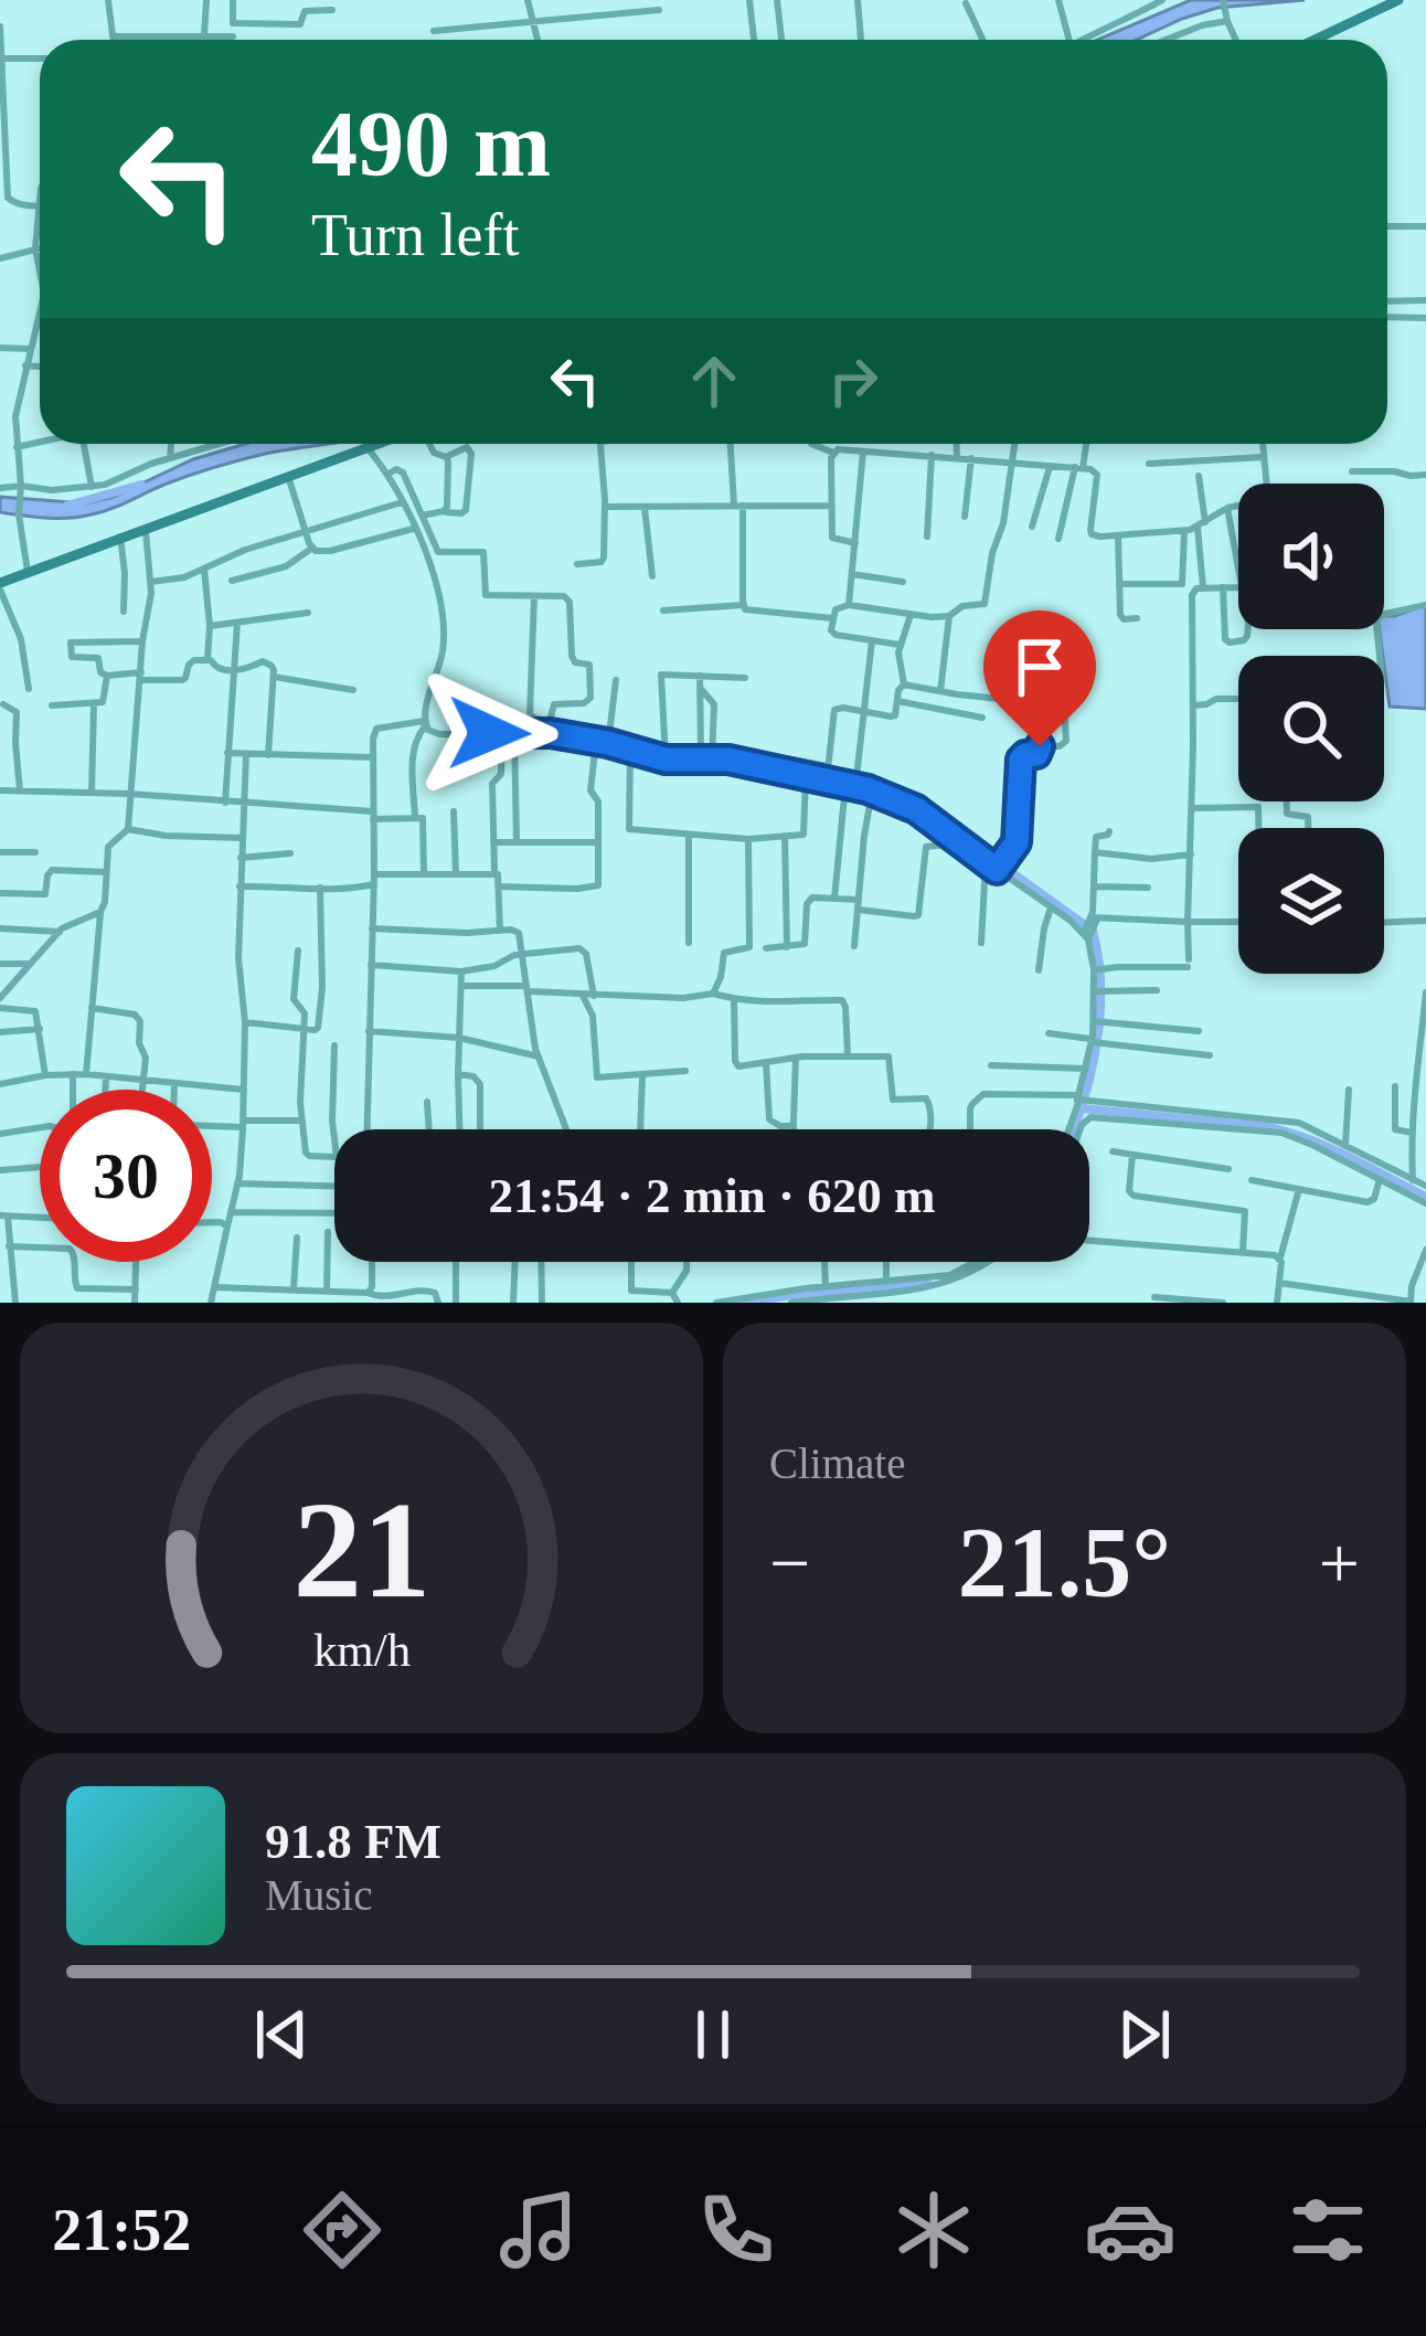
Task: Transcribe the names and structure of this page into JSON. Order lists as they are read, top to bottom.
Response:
{
  "page": {
    "turn": ["490 m", "Turn left"],
    "limit": "30",
    "trip": "21:54 · 2 min · 620 m",
    "tile": "Climate",
    "heat": ["−", "21.5°", "+"],
    "song": ["91.8 FM", "Music"],
    "tabs": "21:52",
    "gauge": ["21", "km/h"]
  }
}
